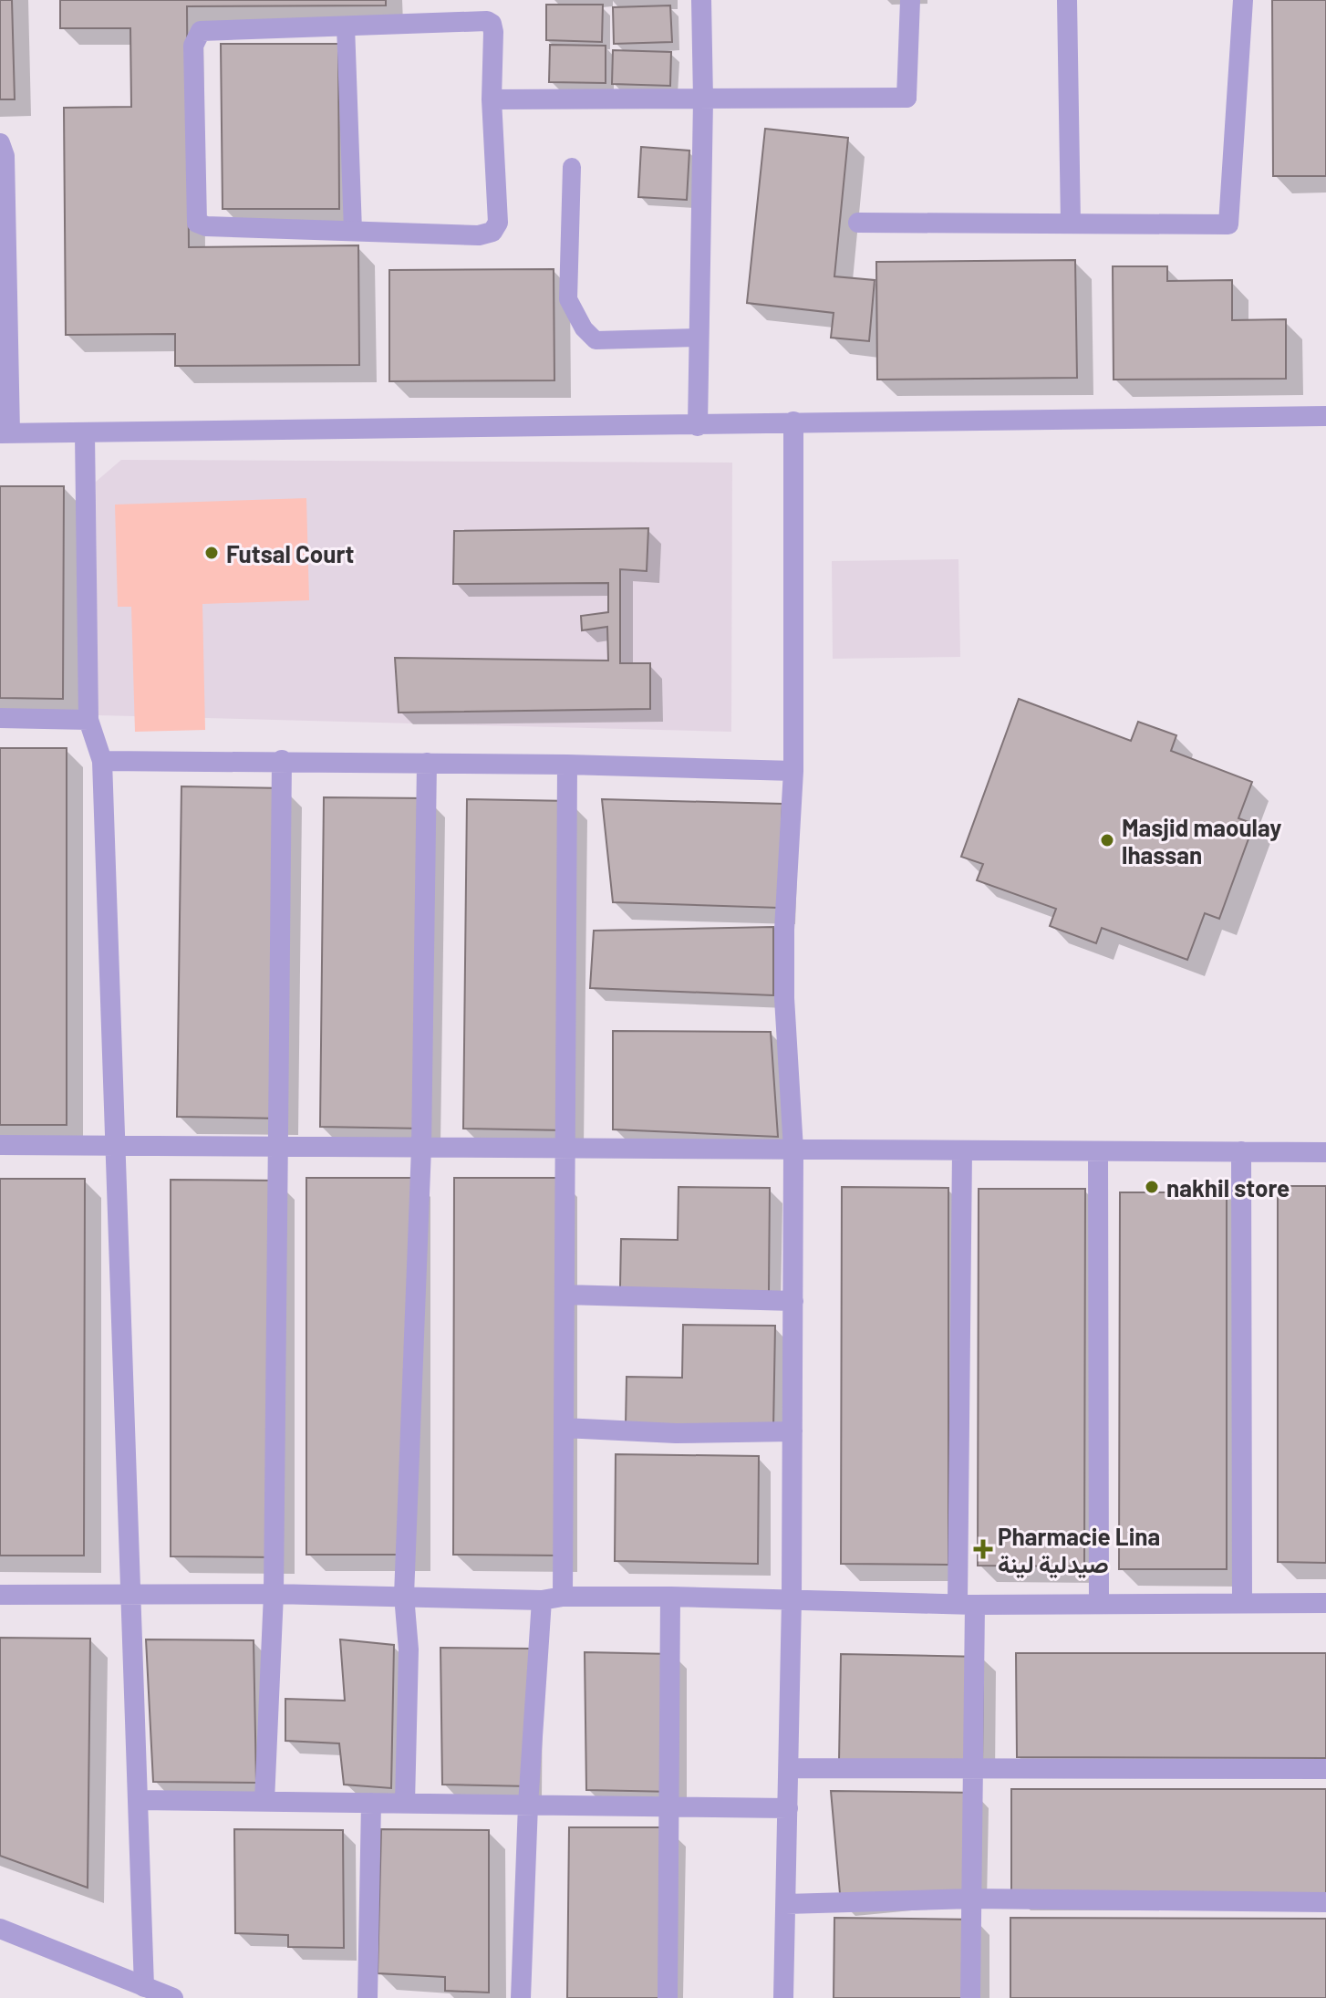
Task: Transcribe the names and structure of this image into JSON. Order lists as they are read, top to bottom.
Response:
{
  "places": {
    "other": ["Futsal Court", "Masjid maoulay lhassan", "nakhil store"],
    "health": ["Pharmacie Lina صيدلية لينة"]
  }
}
